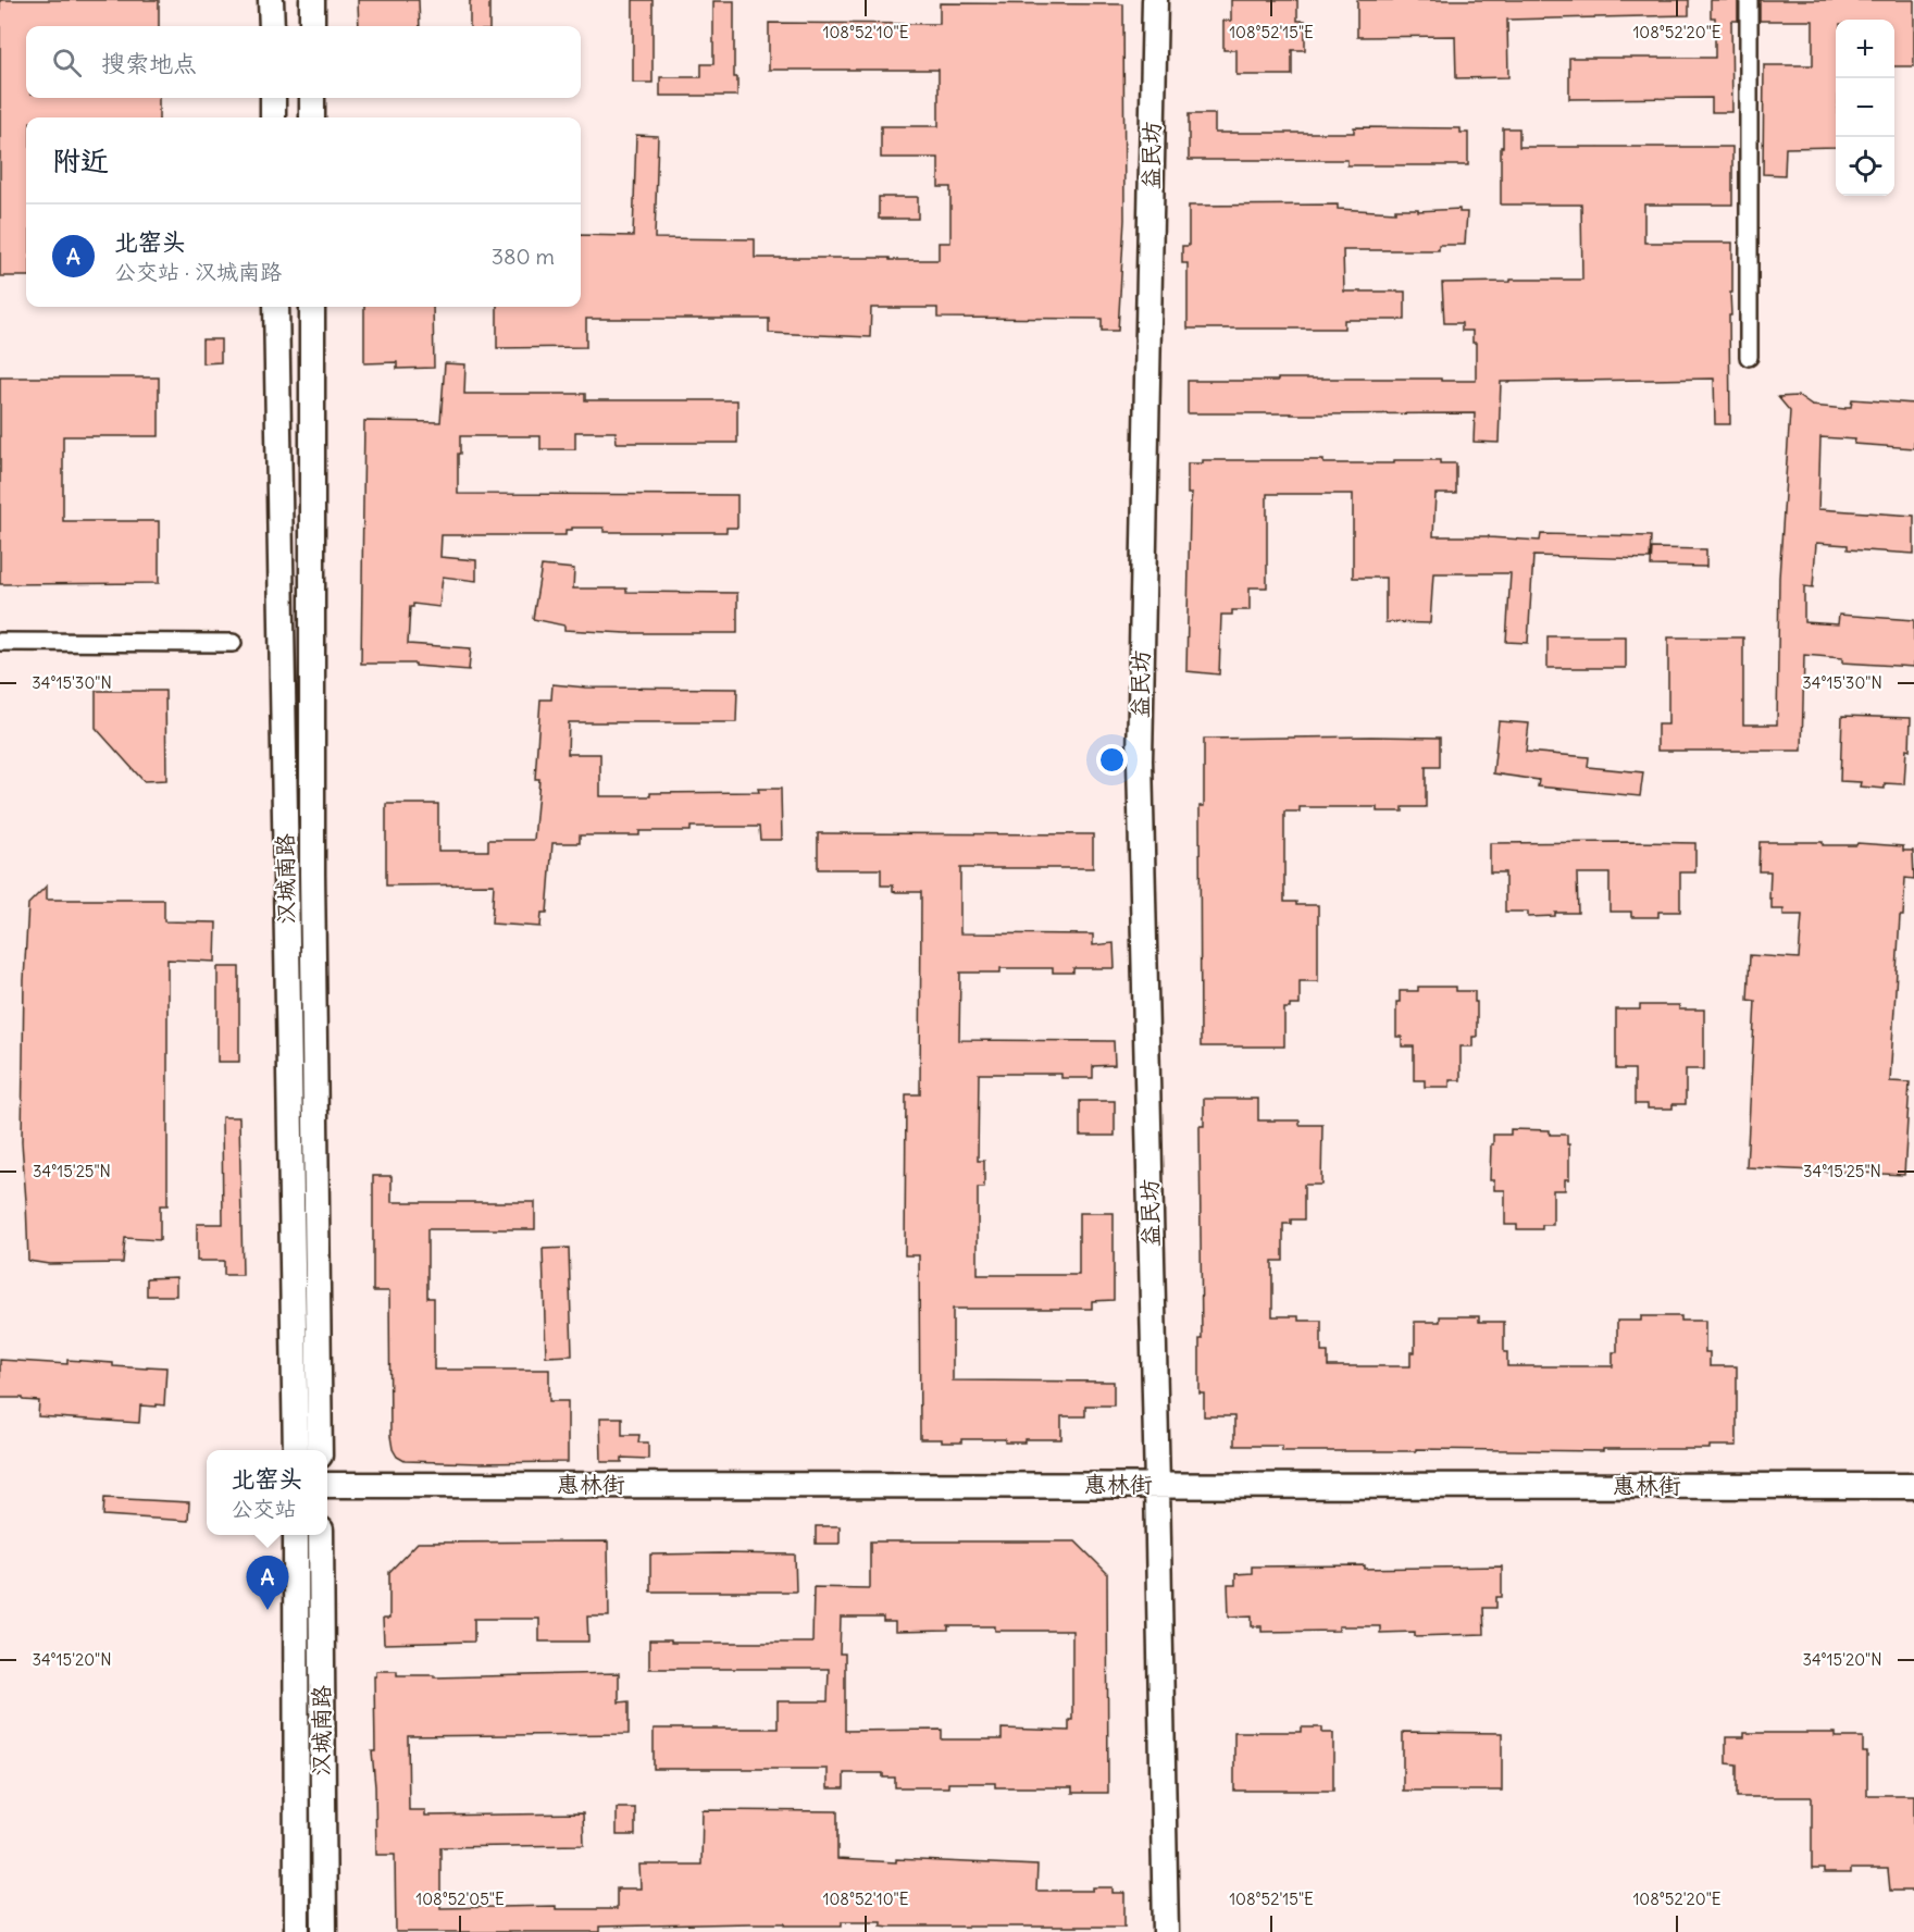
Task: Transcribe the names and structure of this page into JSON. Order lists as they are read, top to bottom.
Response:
{
  "streets": {
    "street": ["益民坊", "汉城南路", "惠林街"]
  },
  "crossings": [
    ["益民坊", "惠林街"]
  ],
  "page": {
    "map_buttons": ["+", "−"],
    "search": "搜索地点",
    "heading": "附近",
    "list": [
      {
        "mark": "A",
        "name": "北窑头",
        "note": "公交站 · 汉城南路",
        "value": "380 m"
      }
    ],
    "popup": ["北窑头", "公交站"],
    "pins": "A"
  },
  "coordinates": [
    "108°52'10\"E",
    "108°52'15\"E",
    "108°52'20\"E",
    "34°15'30\"N",
    "34°15'25\"N",
    "34°15'20\"N",
    "108°52'05\"E"
  ]
}
